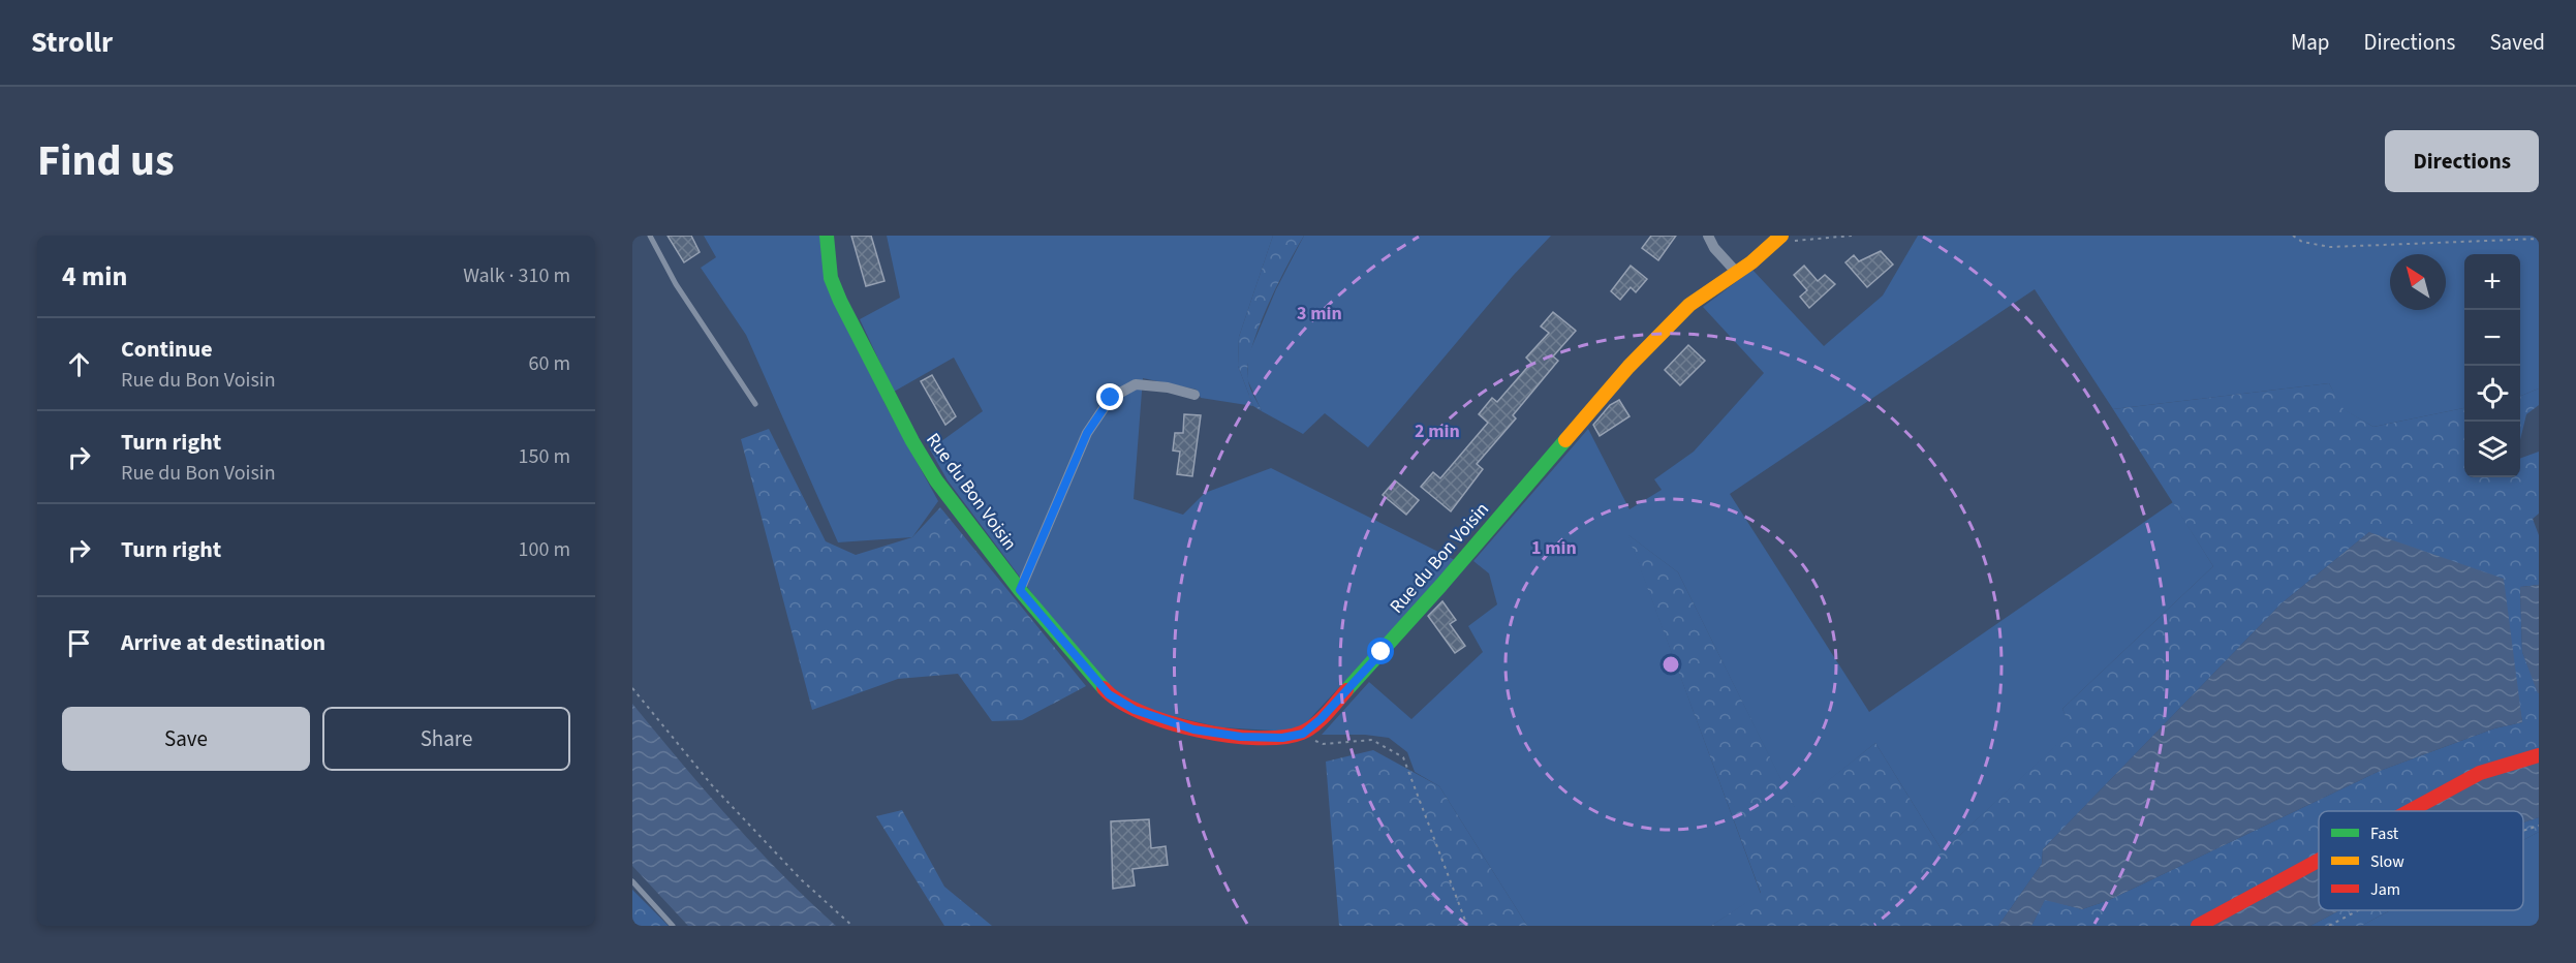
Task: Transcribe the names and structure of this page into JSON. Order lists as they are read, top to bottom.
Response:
{
  "streets": {
    "street": ["Rue du Bon Voisin"]
  },
  "legend": ["Fast", "Slow", "Jam"],
  "north": "top left",
  "page": {
    "header": "Strollr",
    "nav": ["Map", "Directions", "Saved"],
    "title": "Find us",
    "buttons": [
      "Directions",
      ["Save", "Share"]
    ],
    "heading": ["4 min", "Walk · 310 m"],
    "map_buttons": ["+", "−"],
    "list": [
      ["Continue", "Rue du Bon Voisin", "60 m"],
      ["Turn right", "Rue du Bon Voisin", "150 m"],
      ["Turn right", "100 m"],
      "Arrive at destination"
    ]
  },
  "rings": ["3 min", "2 min", "1 min"]
}
